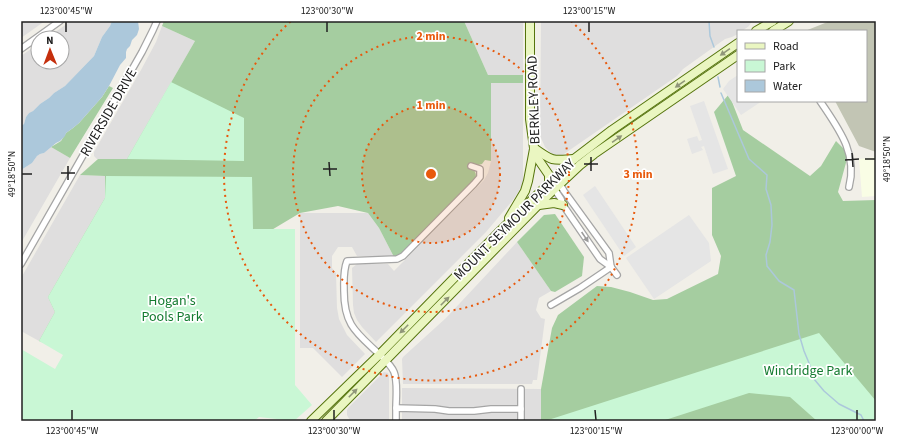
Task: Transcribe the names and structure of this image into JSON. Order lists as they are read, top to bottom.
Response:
{
  "streets": {
    "main road": ["BERKLEY ROAD", "MOUNT SEYMOUR PARKWAY"],
    "street": ["RIVERSIDE DRIVE"]
  },
  "crossings": [
    ["BERKLEY ROAD", "MOUNT SEYMOUR PARKWAY"]
  ],
  "parks": ["Hogan's Pools Park", "Windridge Park"],
  "legend": ["Road", "Park", "Water"],
  "north": "top",
  "coordinates": [
    "123°00'45\"W",
    "123°00'30\"W",
    "123°00'15\"W",
    "49°18'50\"N",
    "123°00'00\"W"
  ],
  "rings": ["2 min", "1 min", "3 min"]
}
